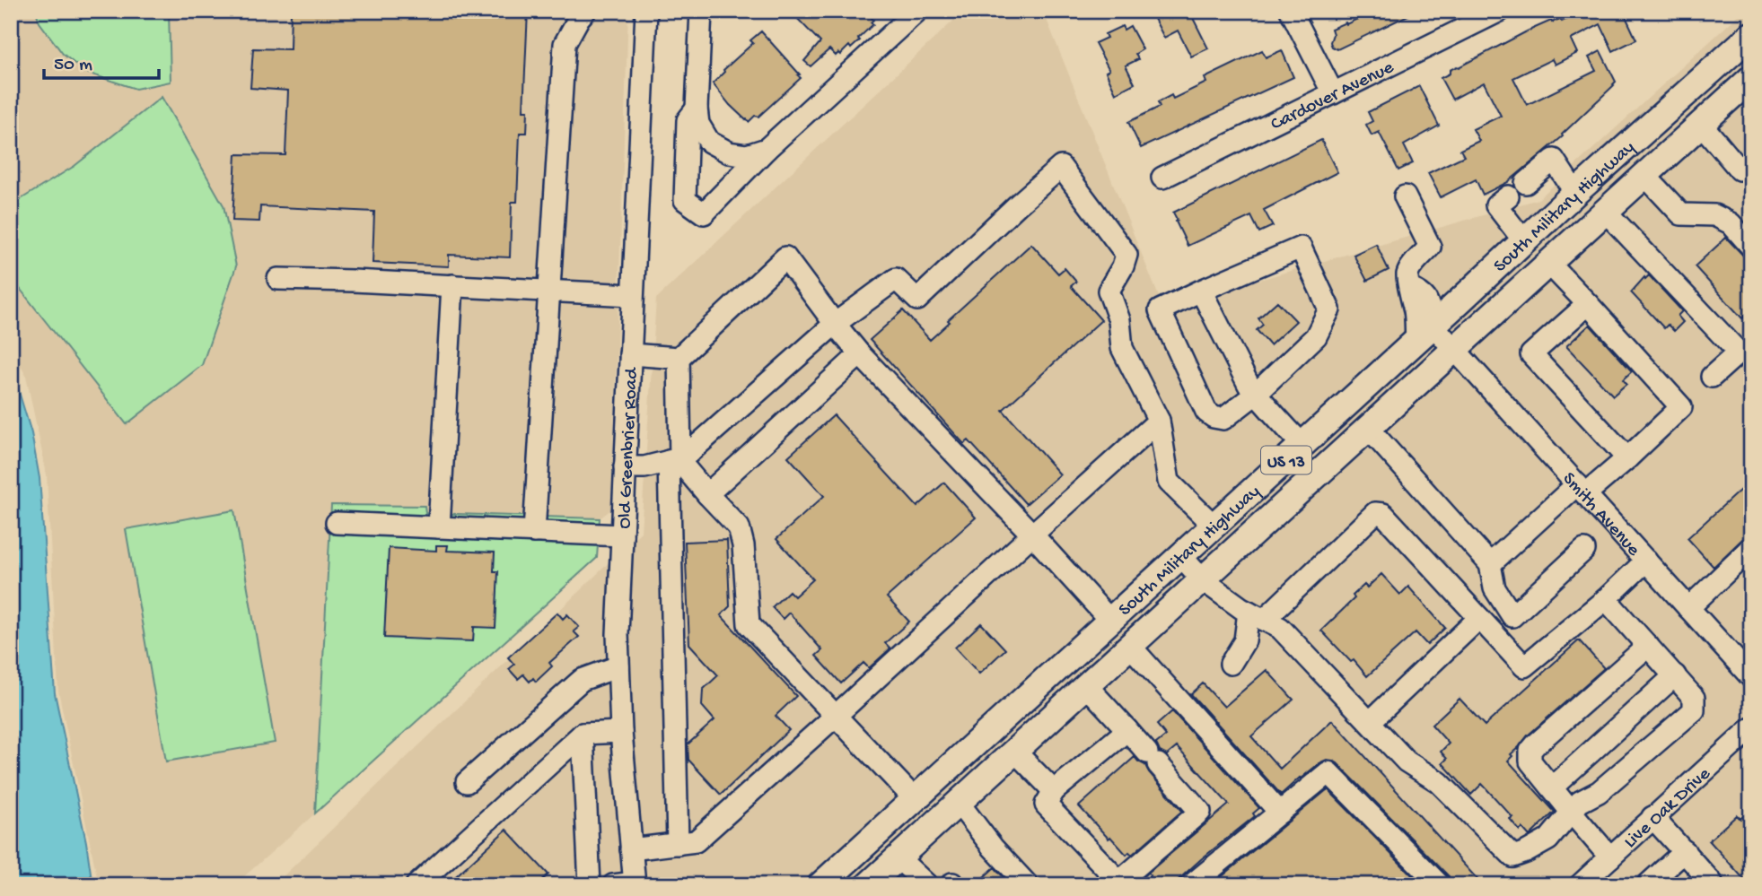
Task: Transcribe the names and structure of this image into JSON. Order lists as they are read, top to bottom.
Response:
{
  "streets": {
    "main road": ["South Military Highway", "US 13"],
    "street": [
      "Cardover Avenue",
      "Old Greenbrier Road",
      "Smith Avenue",
      "Live Oak Drive"
    ]
  },
  "crossings": [
    ["South Military Highway", "Smith Avenue"]
  ],
  "scale_bar": "50 m"
}
